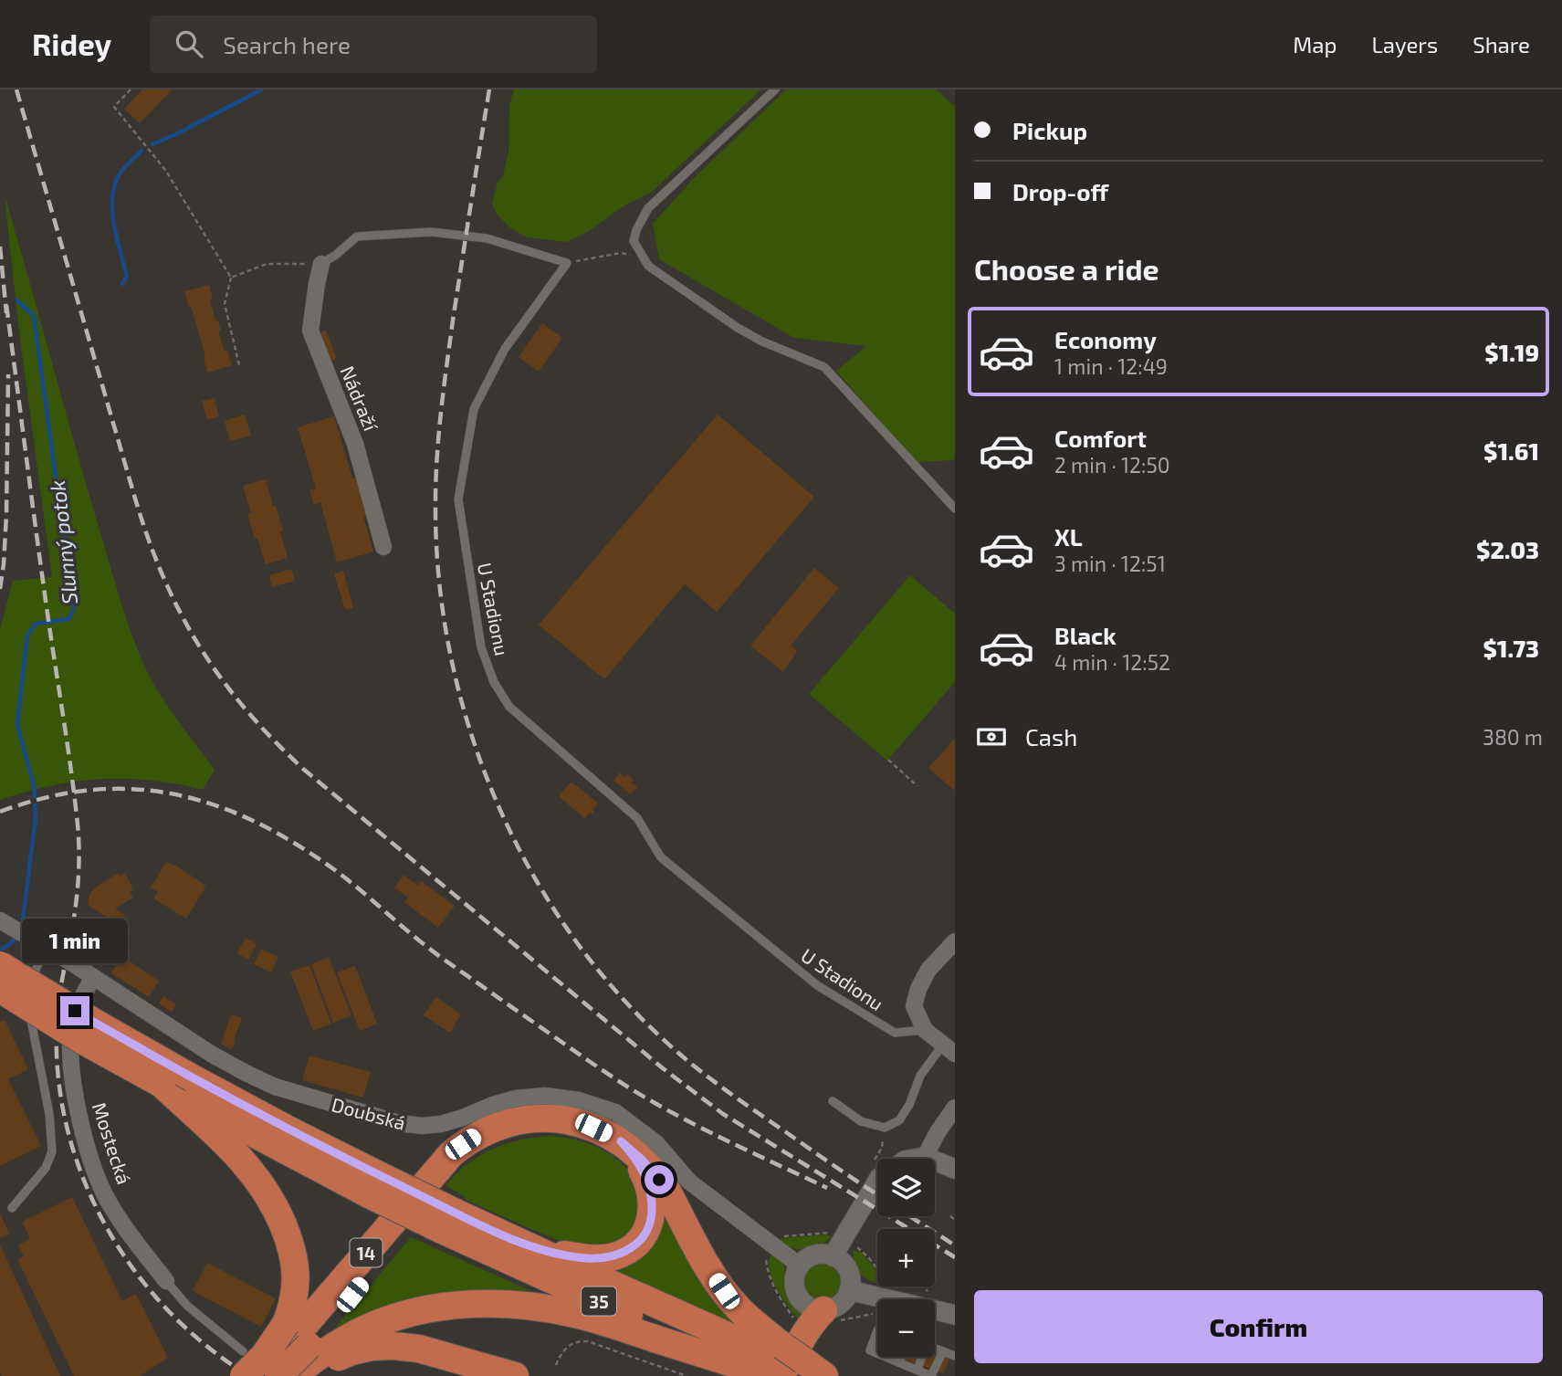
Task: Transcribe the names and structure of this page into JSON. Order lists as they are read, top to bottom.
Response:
{
  "streets": {
    "highway": ["14", "35"],
    "street": ["Nádraží", "Doubská", "Mostecká"],
    "lane": ["U Stadionu"]
  },
  "crossings": [
    ["Doubská", "Mostecká"],
    ["Mostecká", "14"],
    ["14", "35"]
  ],
  "water": ["Slunný potok"],
  "page": {
    "header": "Ridey",
    "search": "Search here",
    "nav": ["Map", "Layers", "Share"],
    "banner": ["Pickup", "Drop-off"],
    "heading": "Choose a ride",
    "list": [
      {
        "name": "Economy",
        "note": "1 min · 12:49",
        "value": "$1.19"
      },
      {
        "name": "Comfort",
        "note": "2 min · 12:50",
        "value": "$1.61"
      },
      {
        "name": "XL",
        "note": "3 min · 12:51",
        "value": "$2.03"
      },
      {
        "name": "Black",
        "note": "4 min · 12:52",
        "value": "$1.73"
      }
    ],
    "pay": ["Cash", "380 m"],
    "bubble": "1 min",
    "map_buttons": ["+", "−"],
    "buttons": "Confirm"
  }
}
